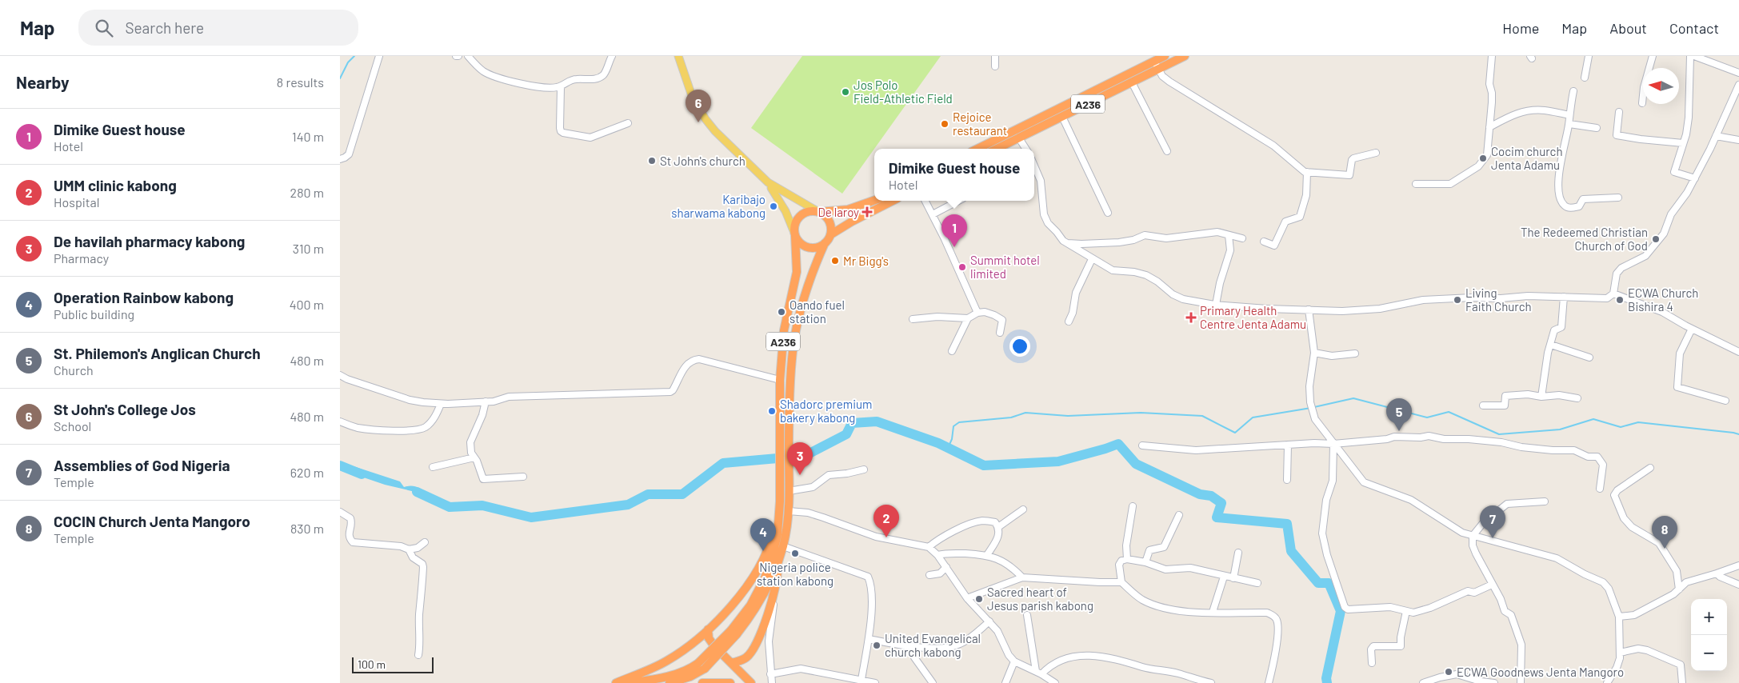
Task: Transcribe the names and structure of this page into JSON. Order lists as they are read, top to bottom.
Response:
{
  "streets": {
    "highway": ["A236"]
  },
  "places": {
    "other": [
      "Jos Polo Field-Athletic Field",
      "Rejoice restaurant",
      "Cocim church Jenta Adamu",
      "St John's church",
      "Karibajo sharwama kabong",
      "The Redeemed Christian Church of God",
      "Mr Bigg's",
      "Summit hotel limited",
      "Living Faith Church",
      "ECWA Church Bishira 4",
      "Oando fuel station",
      "Shadorc premium bakery kabong",
      "Nigeria police station kabong",
      "Sacred heart of Jesus parish kabong",
      "United Evangelical church kabong",
      "ECWA Goodnews Jenta Mangoro"
    ],
    "health": ["De laroy", "Primary Health Centre Jenta Adamu"]
  },
  "scale_bar": "100 m",
  "north": "left",
  "page": {
    "header": "Map",
    "search": "Search here",
    "nav": [
      "Home",
      "Map",
      "About",
      "Contact"
    ],
    "heading": ["Nearby", "8 results"],
    "pins": [
      "6",
      "1",
      "5",
      "3",
      "2",
      "7",
      "8",
      "4"
    ],
    "list": [
      {
        "mark": "1",
        "name": "Dimike Guest house",
        "note": "Hotel",
        "value": "140 m"
      },
      {
        "mark": "2",
        "name": "UMM clinic kabong",
        "note": "Hospital",
        "value": "280 m"
      },
      {
        "mark": "3",
        "name": "De havilah pharmacy kabong",
        "note": "Pharmacy",
        "value": "310 m"
      },
      {
        "mark": "4",
        "name": "Operation Rainbow kabong",
        "note": "Public building",
        "value": "400 m"
      },
      {
        "mark": "5",
        "name": "St. Philemon's Anglican Church",
        "note": "Church",
        "value": "480 m"
      },
      {
        "mark": "6",
        "name": "St John's College Jos",
        "note": "School",
        "value": "480 m"
      },
      {
        "mark": "7",
        "name": "Assemblies of God Nigeria",
        "note": "Temple",
        "value": "620 m"
      },
      {
        "mark": "8",
        "name": "COCIN Church Jenta Mangoro",
        "note": "Temple",
        "value": "830 m"
      }
    ],
    "popup": ["Dimike Guest house", "Hotel"],
    "map_buttons": ["+", "−"],
    "scale": "100 m"
  }
}
